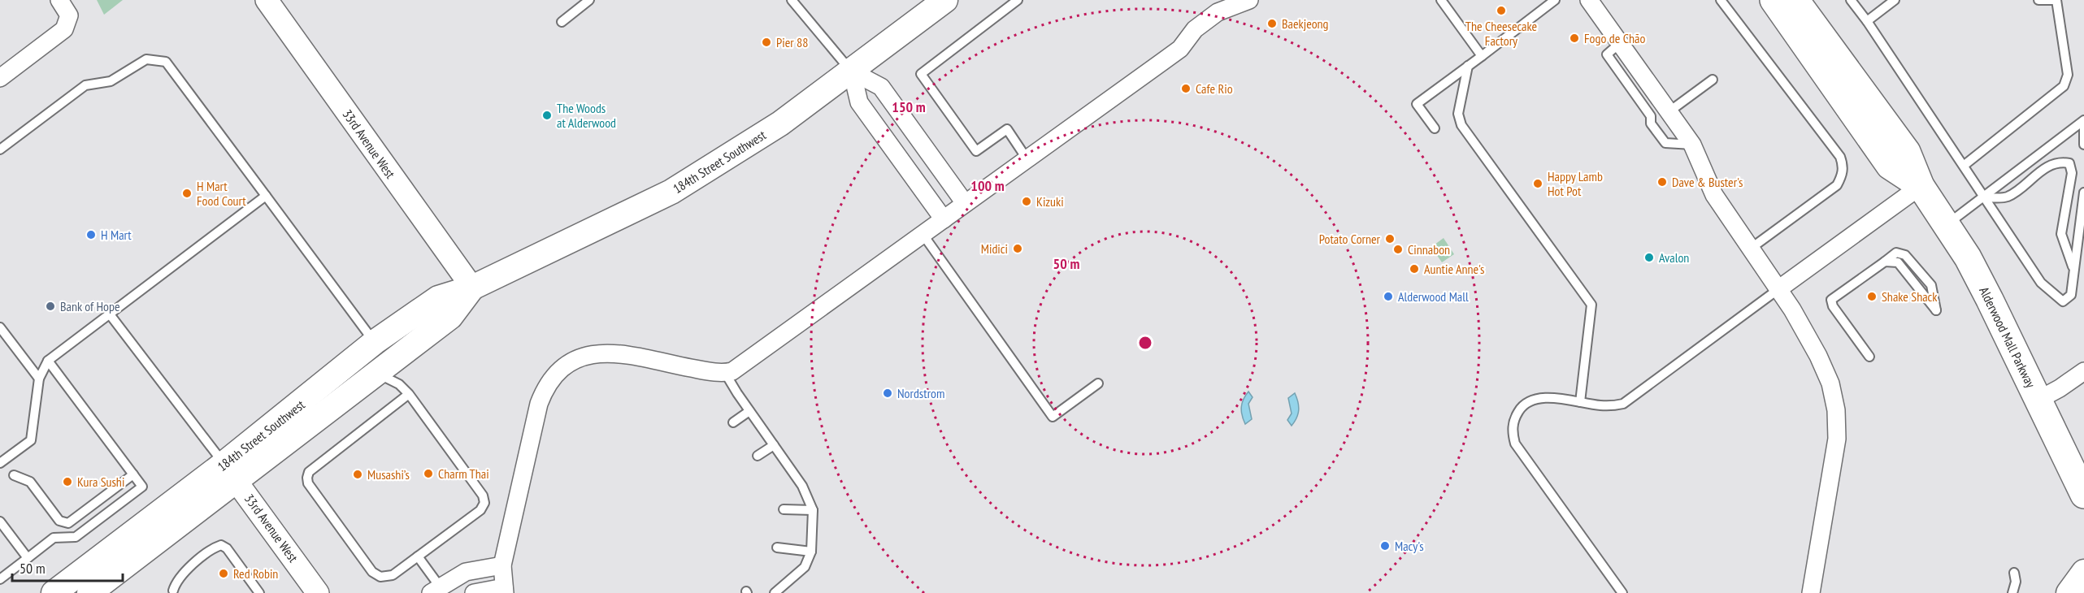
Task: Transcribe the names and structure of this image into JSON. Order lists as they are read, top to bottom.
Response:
{
  "streets": {
    "main road": ["184th Street Southwest", "Alderwood Mall Parkway"],
    "street": ["33rd Avenue West"]
  },
  "crossings": [
    ["33rd Avenue West", "184th Street Southwest"]
  ],
  "places": [
    "The Cheesecake Factory",
    "Baekjeong",
    "Fogo de Chão",
    "Pier 88",
    "Cafe Rio",
    "The Woods at Alderwood",
    "Dave & Buster's",
    "Happy Lamb Hot Pot",
    "H Mart Food Court",
    "Kizuki",
    "H Mart",
    "Potato Corner",
    "Midici",
    "Cinnabon",
    "Avalon",
    "Auntie Anne's",
    "Alderwood Mall",
    "Shake Shack",
    "Bank of Hope",
    "Nordstrom",
    "Charm Thai",
    "Musashi’s",
    "Kura Sushi",
    "Macy's",
    "Red Robin"
  ],
  "scale_bar": "50 m",
  "rings": ["150 m", "100 m", "50 m"]
}
